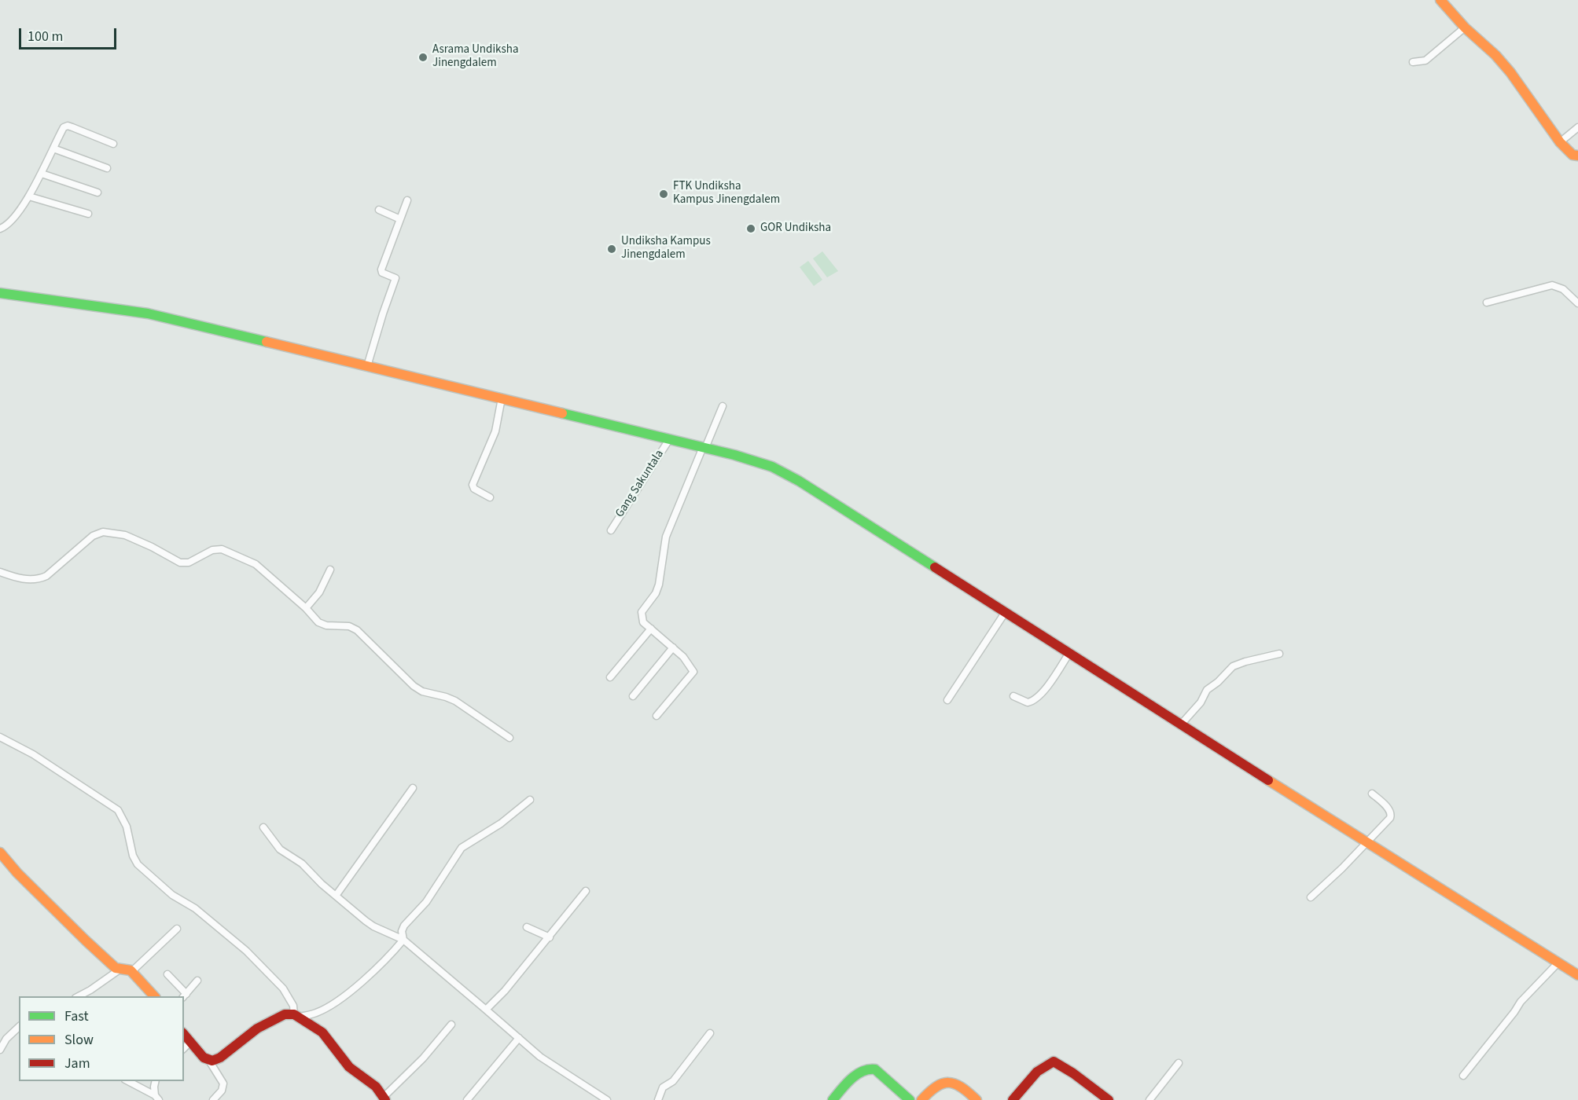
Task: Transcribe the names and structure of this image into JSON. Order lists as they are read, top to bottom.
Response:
{
  "streets": {
    "street": ["Gang Sakuntala"]
  },
  "places": [
    "Asrama Undiksha Jinengdalem",
    "FTK Undiksha Kampus Jinengdalem",
    "GOR Undiksha",
    "Undiksha Kampus Jinengdalem"
  ],
  "legend": ["Fast", "Slow", "Jam"],
  "scale_bar": "100 m"
}
